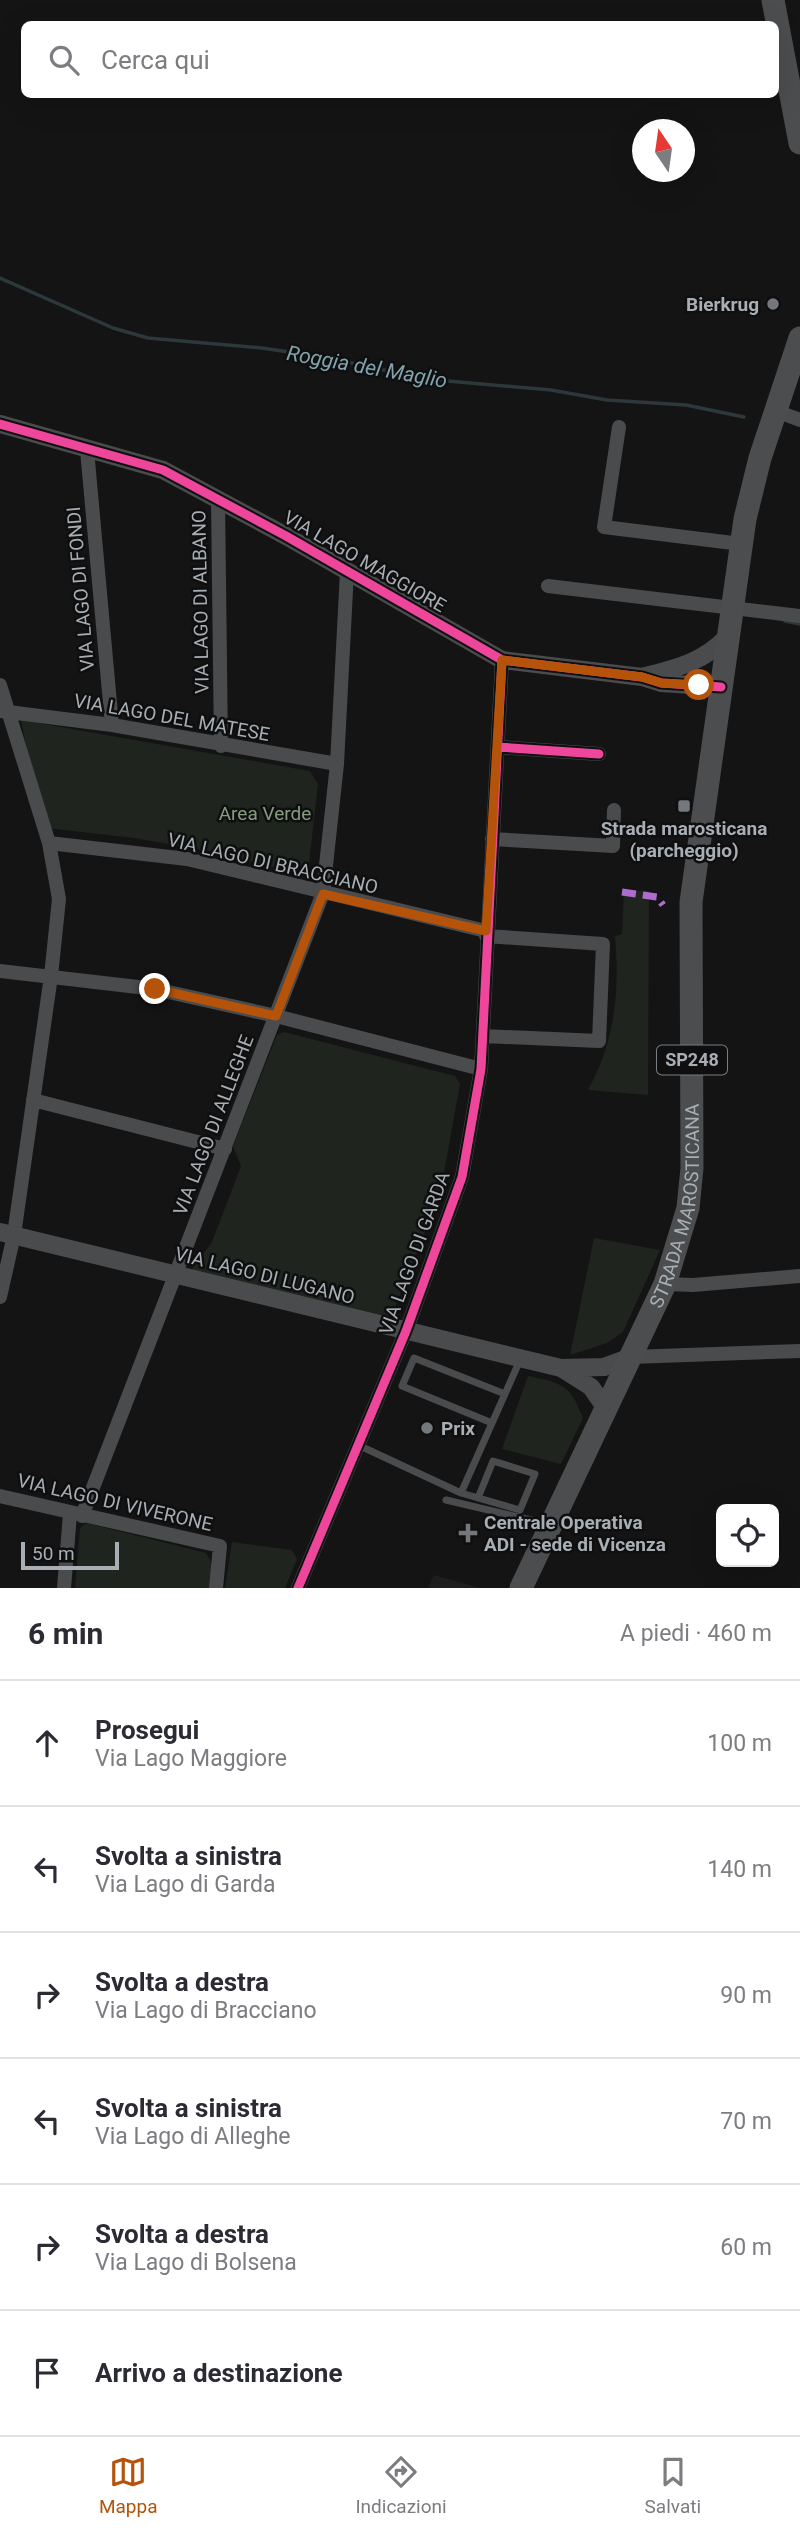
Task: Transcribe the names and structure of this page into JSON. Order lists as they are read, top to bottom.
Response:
{
  "streets": {
    "main road": ["SP248", "STRADA MAROSTICANA"],
    "street": [
      "VIA LAGO MAGGIORE",
      "VIA LAGO DI FONDI",
      "VIA LAGO DI ALBANO",
      "VIA LAGO DEL MATESE",
      "VIA LAGO DI BRACCIANO",
      "VIA LAGO DI ALLEGHE",
      "VIA LAGO DI GARDA",
      "VIA LAGO DI LUGANO",
      "VIA LAGO DI VIVERONE"
    ]
  },
  "crossings": [
    ["VIA LAGO MAGGIORE", "VIA LAGO DI FONDI"],
    ["VIA LAGO MAGGIORE", "VIA LAGO DI ALBANO"],
    ["VIA LAGO MAGGIORE", "VIA LAGO DI ALLEGHE"],
    ["VIA LAGO MAGGIORE", "STRADA MAROSTICANA"],
    ["VIA LAGO MAGGIORE", "VIA LAGO DI GARDA"],
    ["VIA LAGO DI FONDI", "VIA LAGO DEL MATESE"],
    ["VIA LAGO DI ALBANO", "VIA LAGO DEL MATESE"],
    ["VIA LAGO DEL MATESE", "VIA LAGO DI ALLEGHE"],
    ["VIA LAGO DI BRACCIANO", "VIA LAGO DI ALLEGHE"],
    ["VIA LAGO DI BRACCIANO", "VIA LAGO DI GARDA"],
    ["VIA LAGO DI ALLEGHE", "VIA LAGO DI LUGANO"],
    ["VIA LAGO DI ALLEGHE", "VIA LAGO DI VIVERONE"],
    ["STRADA MAROSTICANA", "VIA LAGO DI LUGANO"],
    ["VIA LAGO DI GARDA", "VIA LAGO DI LUGANO"]
  ],
  "water": ["Roggia del Maglio"],
  "parks": ["Area Verde"],
  "places": {
    "other": ["Bierkrug", "Prix"],
    "transit": ["Strada marosticana (parcheggio)"],
    "health": ["Centrale Operativa ADI - sede di Vicenza"]
  },
  "scale_bar": "50 m",
  "north": "top",
  "page": {
    "search": "Cerca qui",
    "scale": "50 m",
    "heading": ["6 min", "A piedi · 460 m"],
    "list": [
      ["Prosegui", "Via Lago Maggiore", "100 m"],
      ["Svolta a sinistra", "Via Lago di Garda", "140 m"],
      ["Svolta a destra", "Via Lago di Bracciano", "90 m"],
      ["Svolta a sinistra", "Via Lago di Alleghe", "70 m"],
      ["Svolta a destra", "Via Lago di Bolsena", "60 m"],
      "Arrivo a destinazione"
    ],
    "nav": ["Mappa", "Indicazioni", "Salvati"]
  }
}
